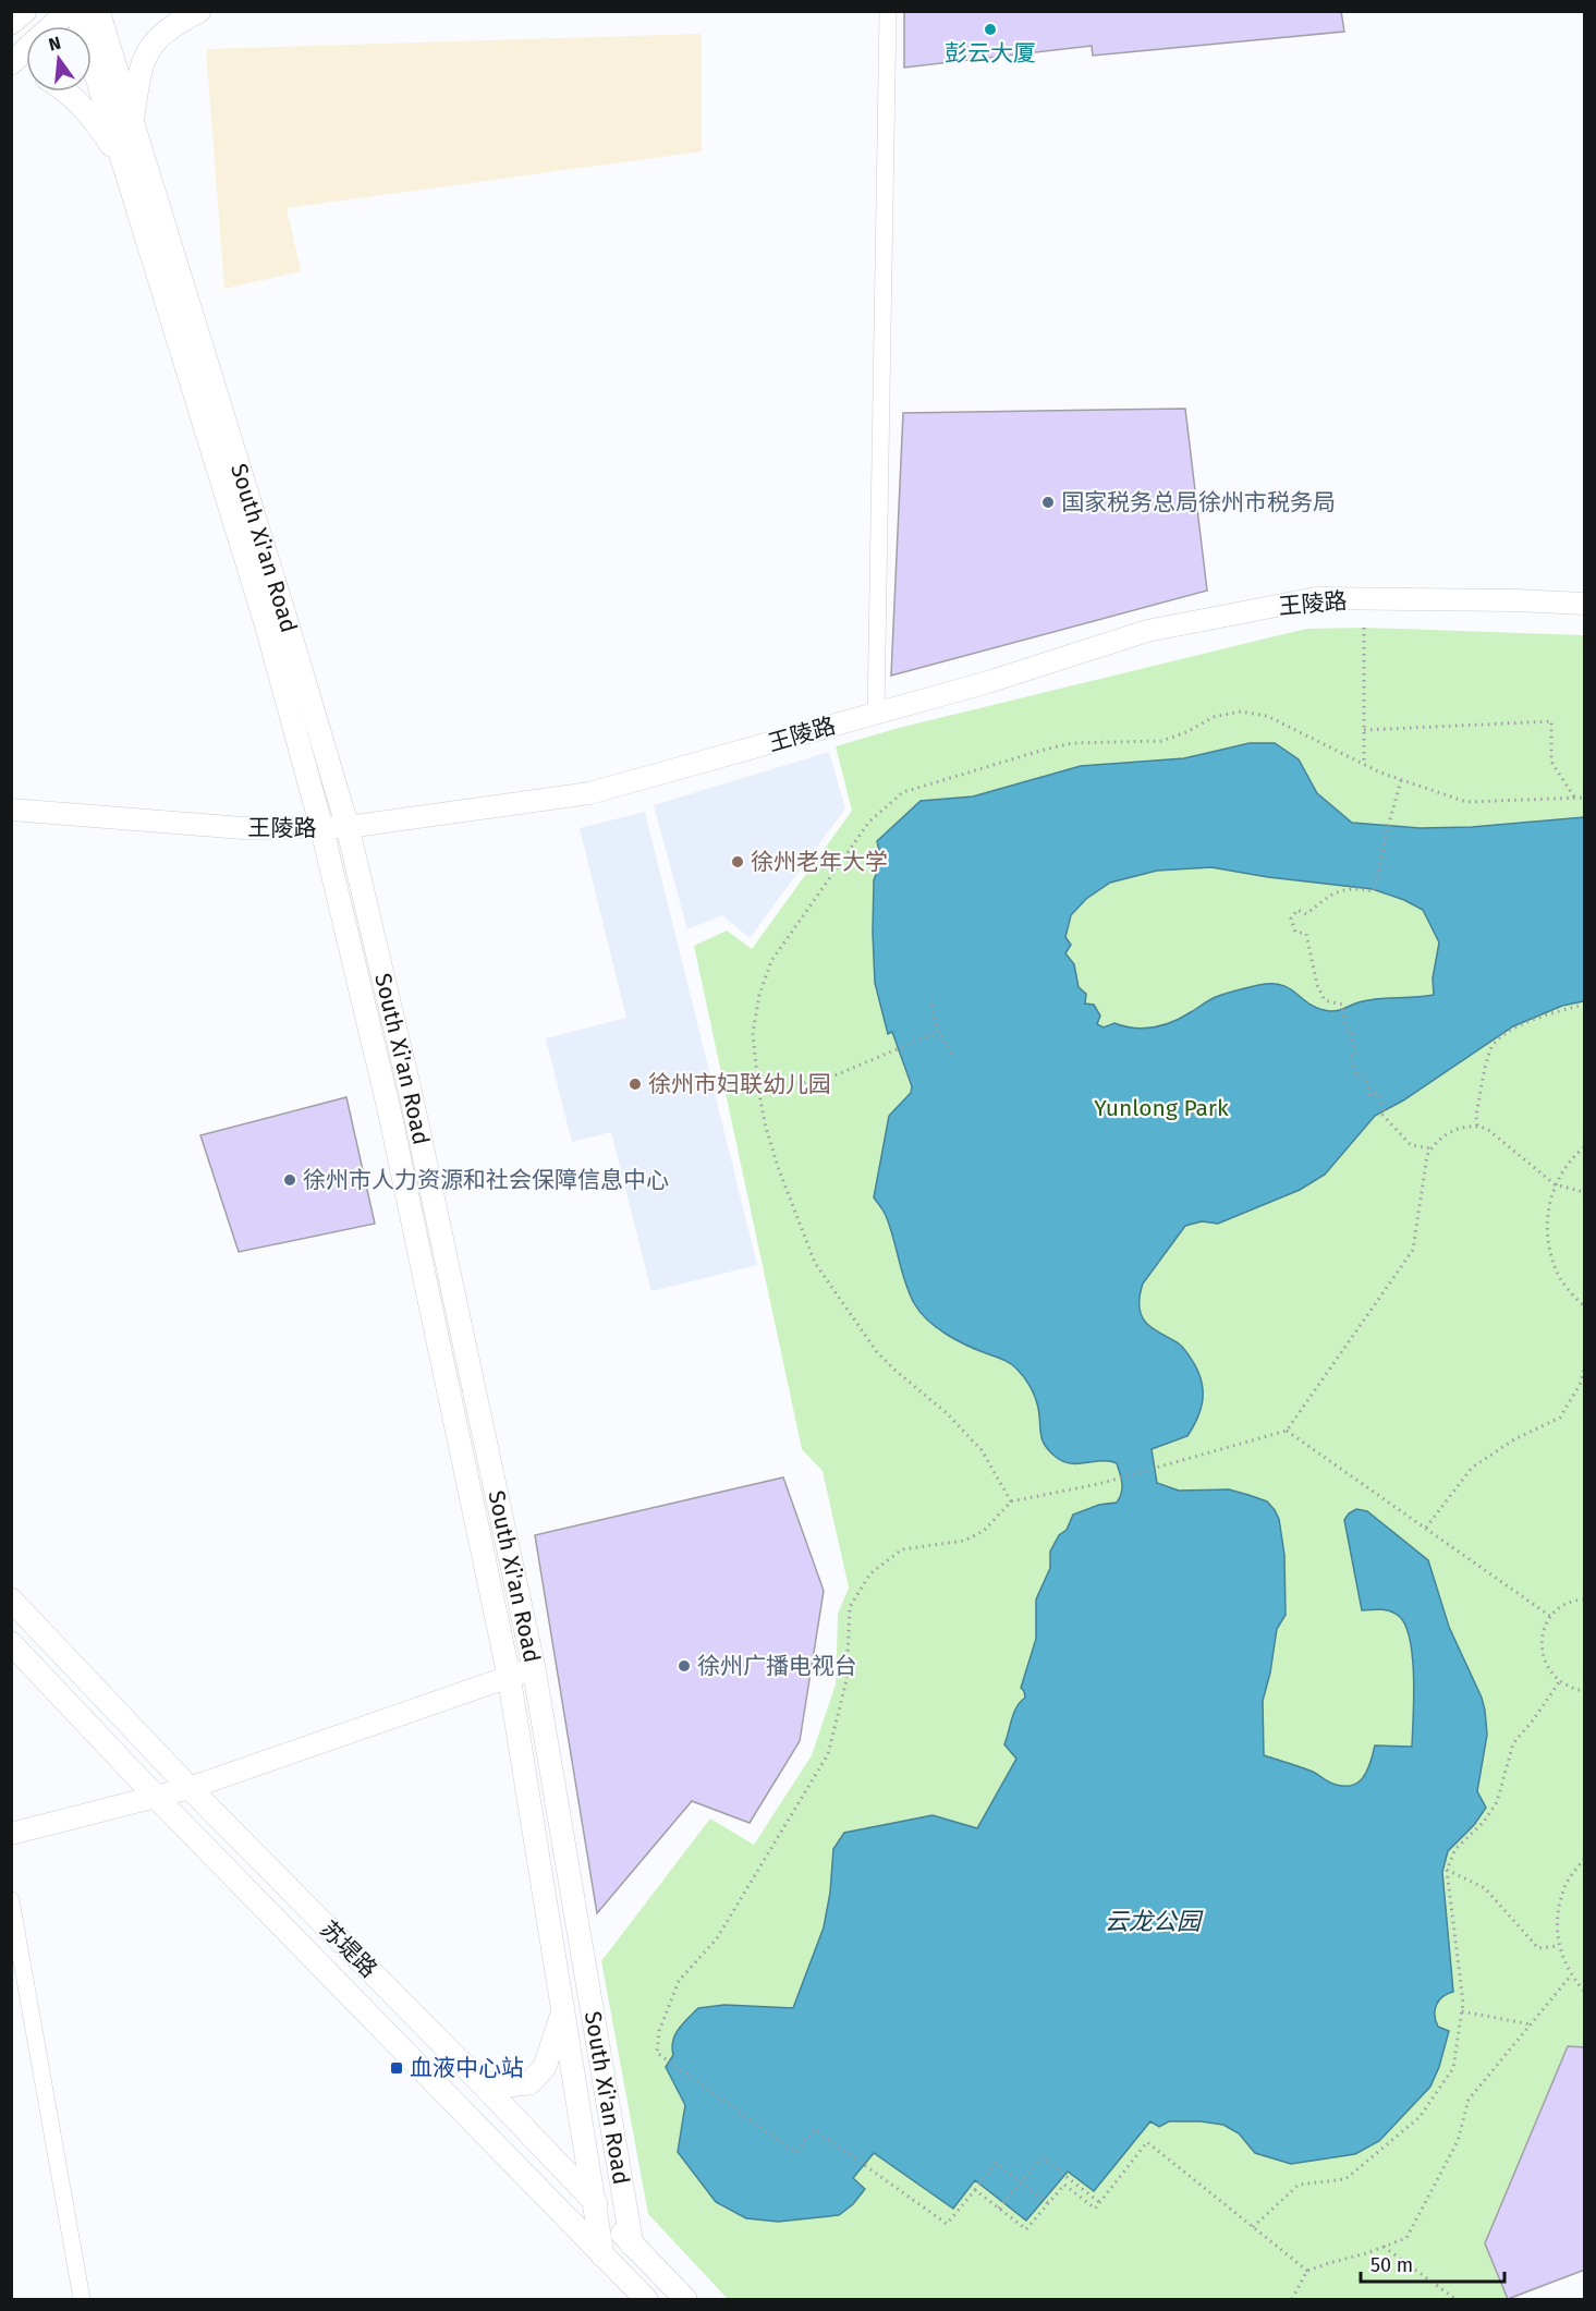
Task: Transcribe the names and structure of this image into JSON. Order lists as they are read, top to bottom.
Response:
{
  "streets": {
    "main road": ["South Xi'an Road", "苏堤路"],
    "street": ["王陵路"]
  },
  "crossings": [
    ["South Xi'an Road", "王陵路"],
    ["South Xi'an Road", "苏堤路"]
  ],
  "water": ["云龙公园"],
  "parks": ["Yunlong Park"],
  "places": {
    "other": [
      "彭云大厦",
      "国家税务总局徐州市税务局",
      "徐州老年大学",
      "徐州市妇联幼儿园",
      "徐州市人力资源和社会保障信息中心",
      "徐州广播电视台"
    ],
    "transit": ["血液中心站"]
  },
  "scale_bar": "50 m",
  "north": "top"
}
